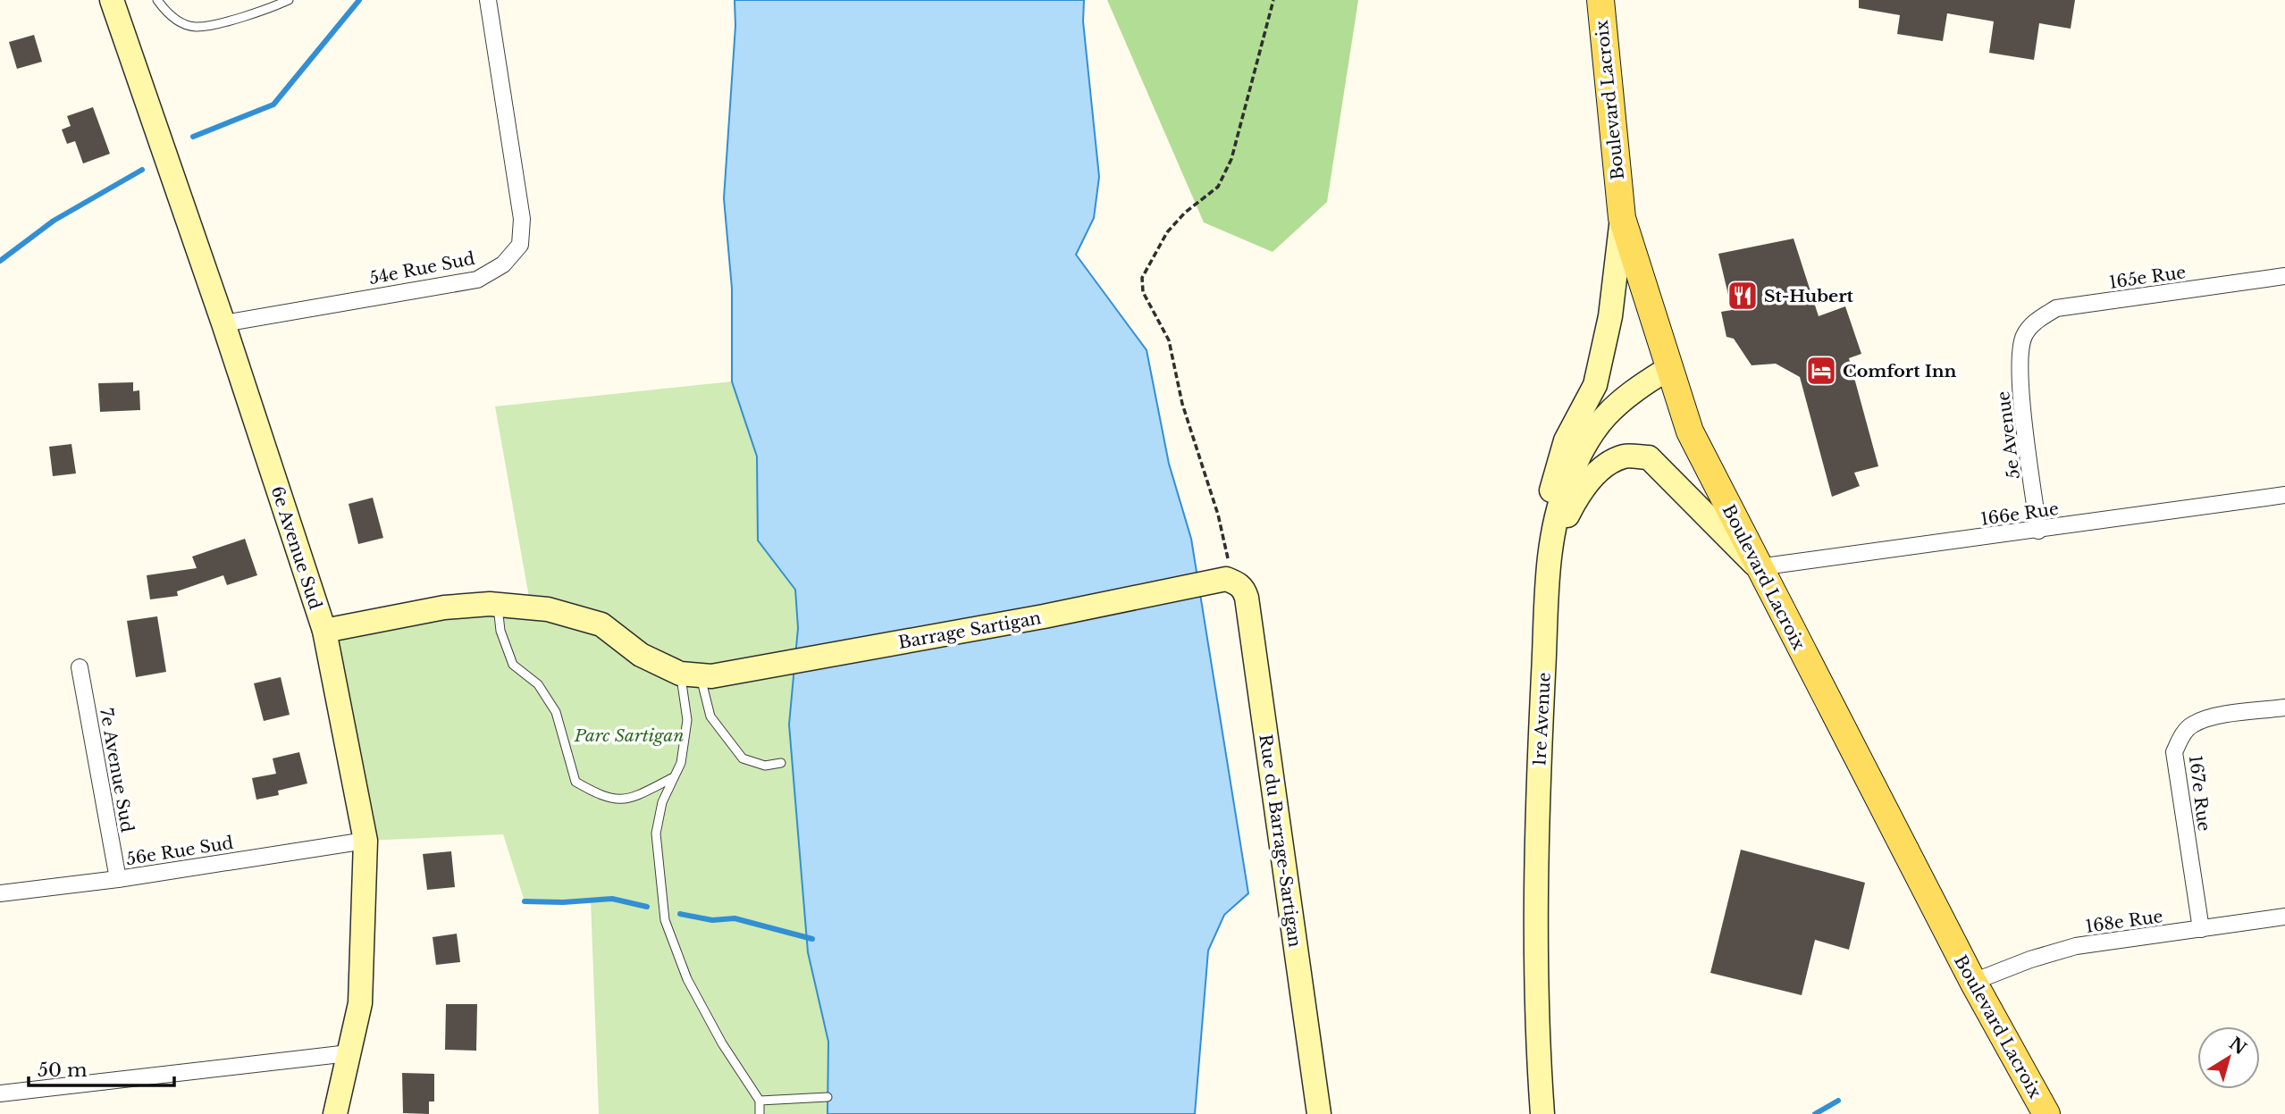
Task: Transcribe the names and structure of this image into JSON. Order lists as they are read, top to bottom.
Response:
{
  "streets": {
    "main road": [
      "Boulevard Lacroix",
      "6e Avenue Sud",
      "Barrage Sartigan",
      "1re Avenue",
      "Rue du Barrage-Sartigan"
    ],
    "street": [
      "54e Rue Sud",
      "165e Rue",
      "5e Avenue",
      "166e Rue",
      "7e Avenue Sud",
      "167e Rue",
      "56e Rue Sud",
      "168e Rue"
    ]
  },
  "crossings": [
    ["Boulevard Lacroix", "166e Rue"],
    ["Boulevard Lacroix", "1re Avenue"],
    ["Boulevard Lacroix", "168e Rue"],
    ["54e Rue Sud", "6e Avenue Sud"],
    ["165e Rue", "5e Avenue"],
    ["5e Avenue", "166e Rue"],
    ["6e Avenue Sud", "56e Rue Sud"],
    ["Barrage Sartigan", "Rue du Barrage-Sartigan"],
    ["7e Avenue Sud", "56e Rue Sud"],
    ["167e Rue", "168e Rue"]
  ],
  "parks": ["Parc Sartigan"],
  "places": {
    "restaurant": ["St-Hubert"],
    "hotel": ["Comfort Inn"]
  },
  "scale_bar": "50 m",
  "north": "top right"
}
